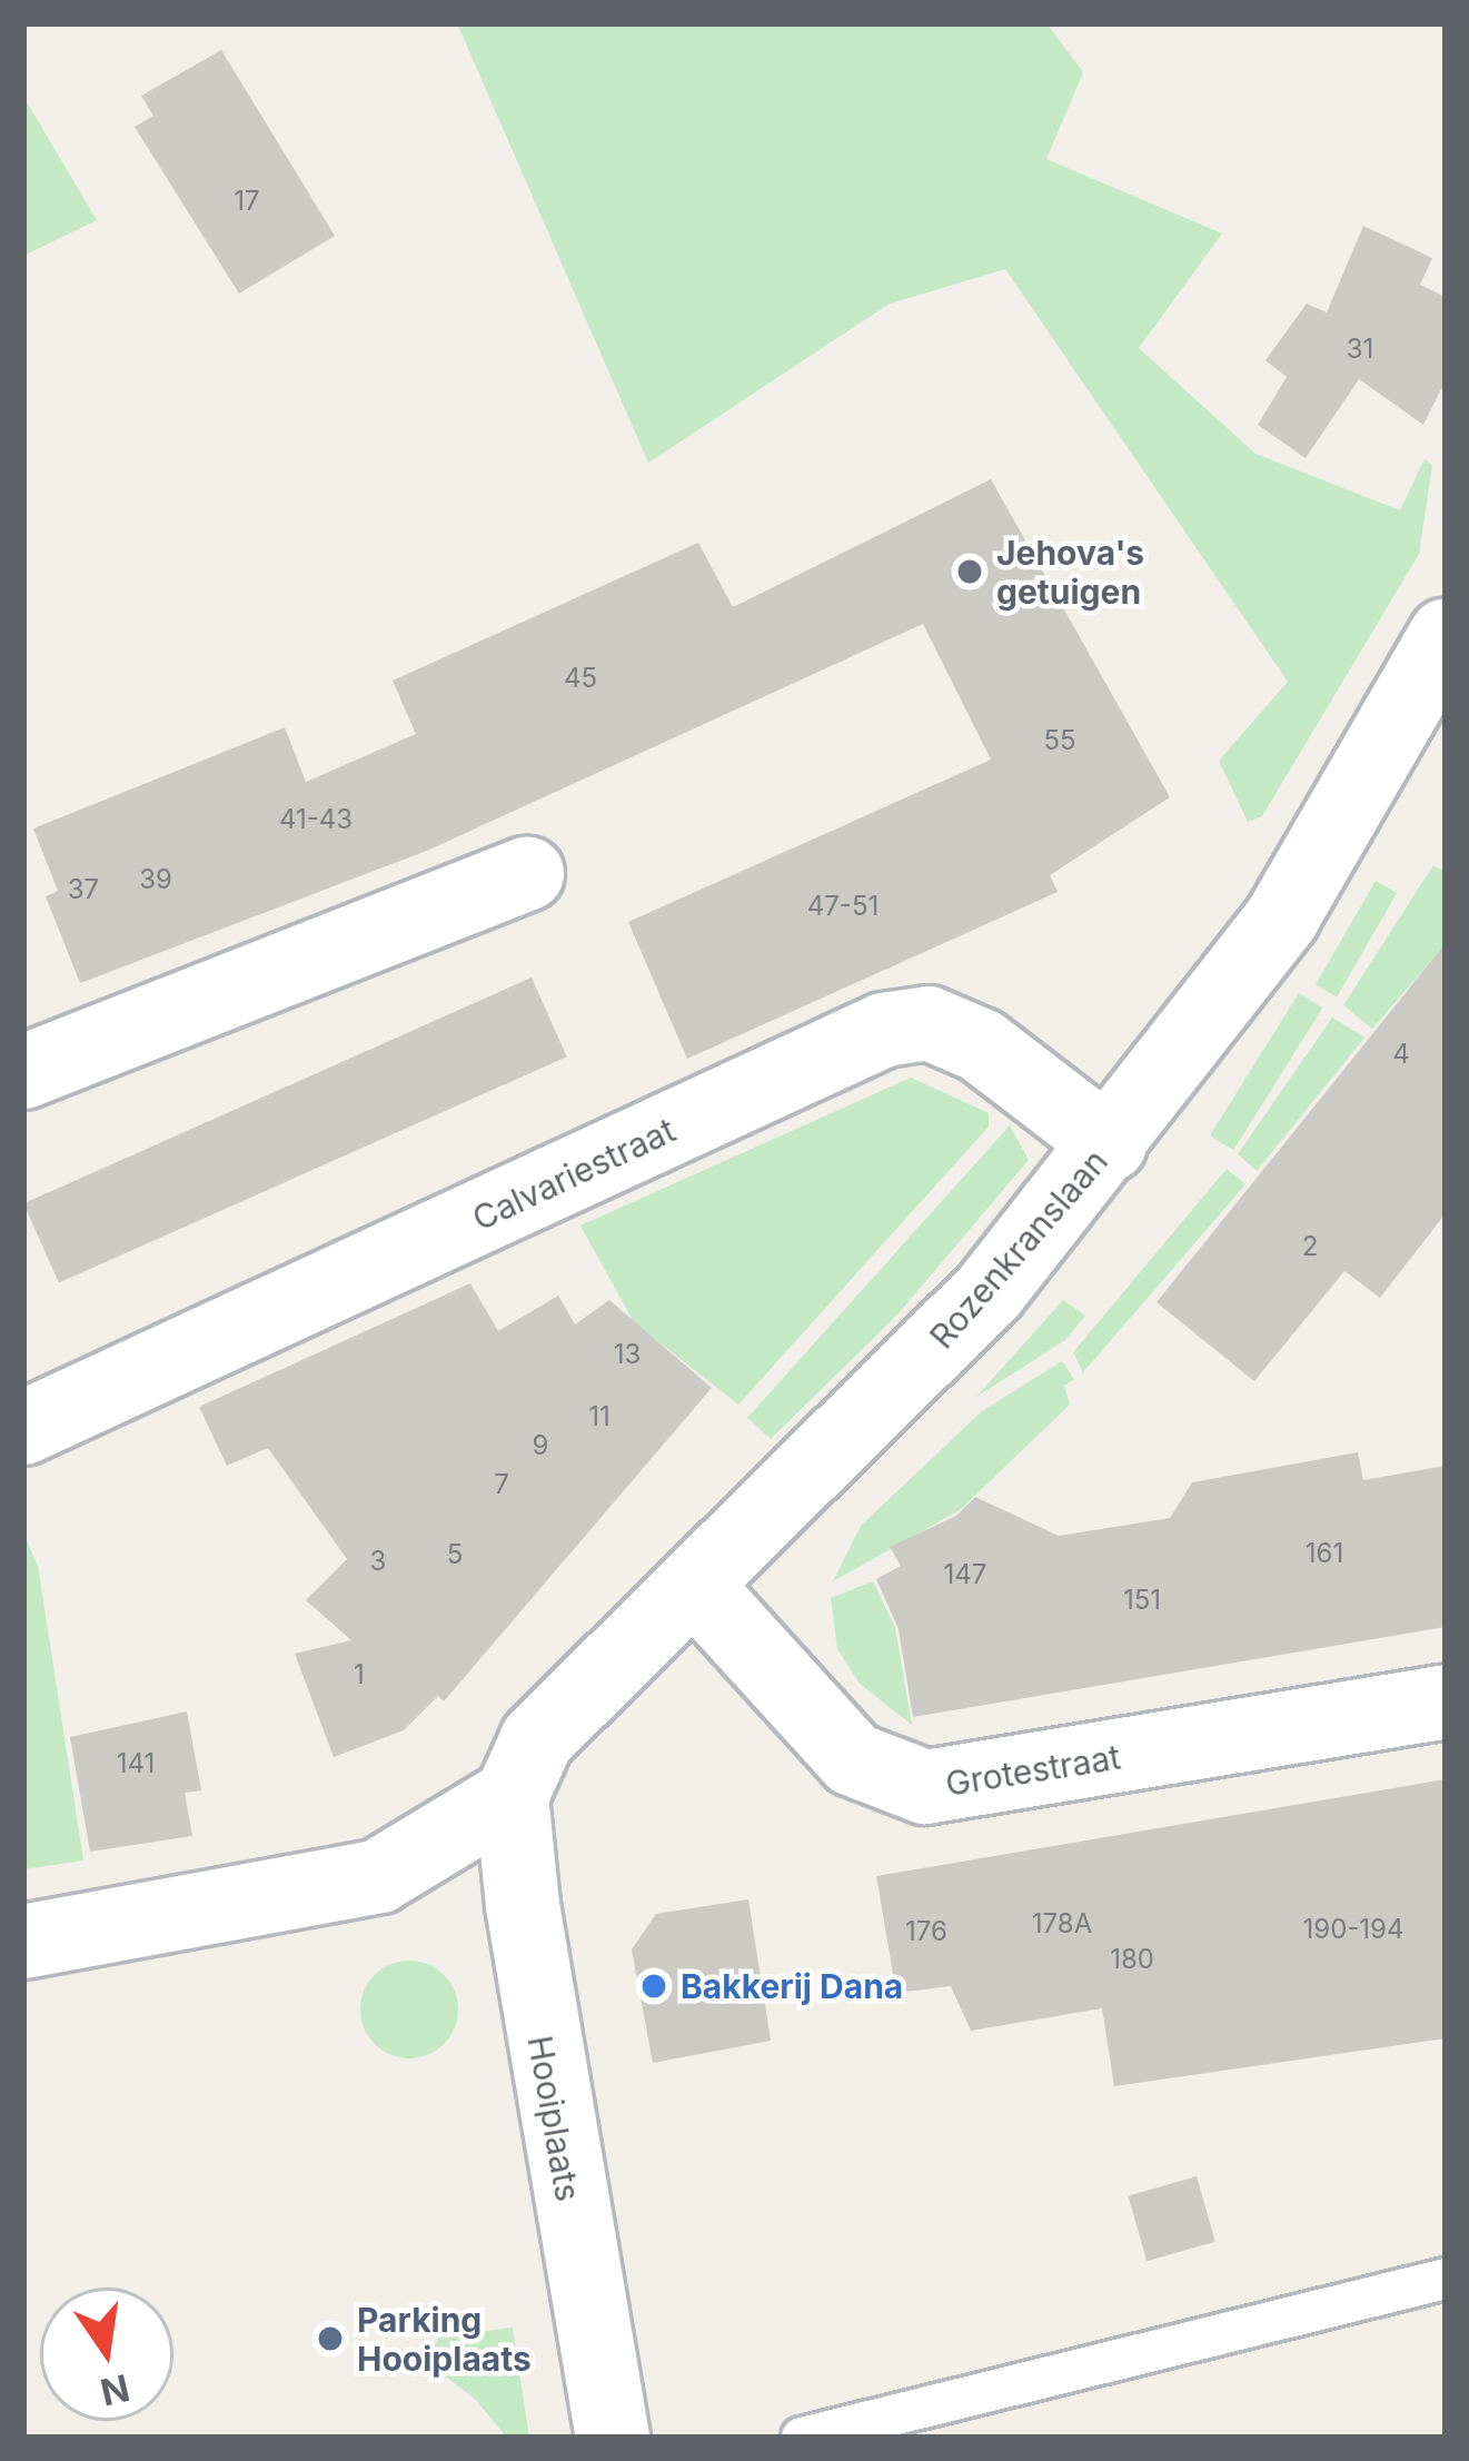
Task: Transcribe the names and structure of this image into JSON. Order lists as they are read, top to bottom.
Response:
{
  "streets": {
    "street": [
      "Calvariestraat",
      "Rozenkranslaan",
      "Grotestraat",
      "Hooiplaats"
    ]
  },
  "crossings": [
    ["Calvariestraat", "Rozenkranslaan"],
    ["Rozenkranslaan", "Grotestraat"],
    ["Rozenkranslaan", "Hooiplaats"]
  ],
  "places": ["Jehova's getuigen", "Bakkerij Dana", "Parking Hooiplaats"],
  "house_numbers": [
    "17",
    "31",
    "45",
    "55",
    "41-43",
    "39",
    "37",
    "47-51",
    "4",
    "2",
    "13",
    "11",
    "9",
    "7",
    "161",
    "5",
    "3",
    "147",
    "151",
    "1",
    "141",
    "178A",
    "190-194",
    "176",
    "180"
  ],
  "north": "bottom"
}
